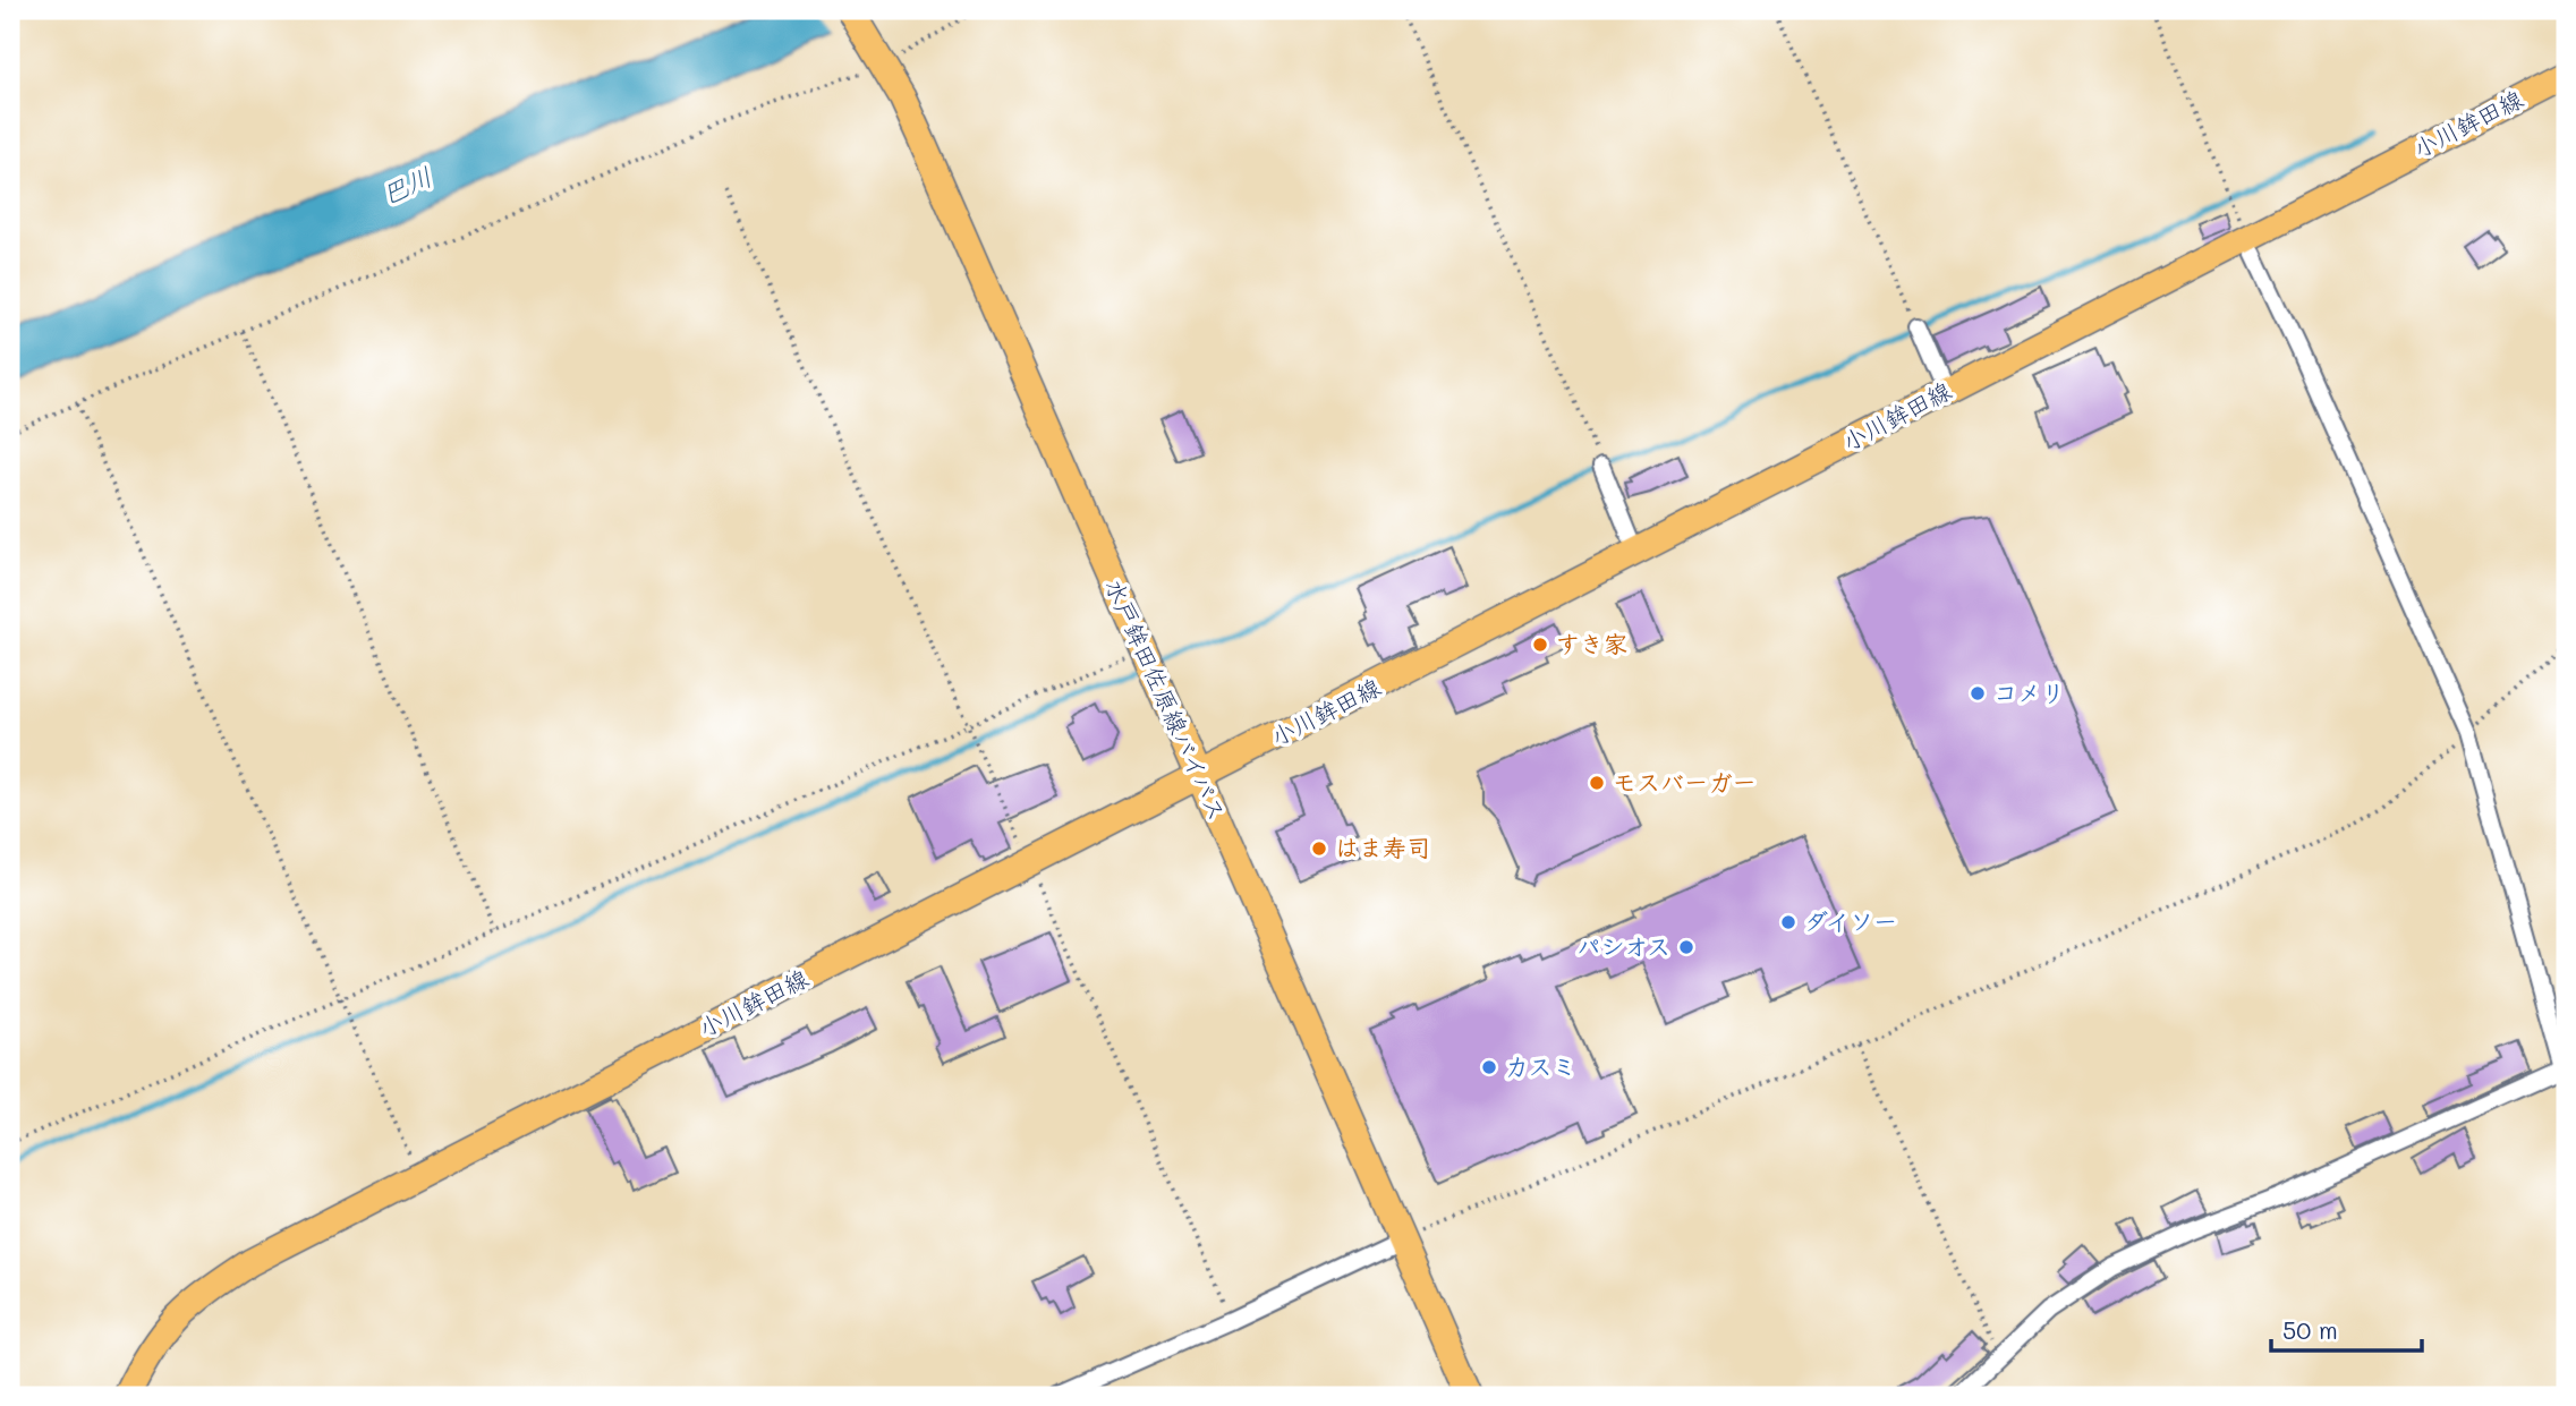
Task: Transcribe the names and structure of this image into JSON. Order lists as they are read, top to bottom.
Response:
{
  "streets": {
    "main road": ["小川鉾田線", "水戸鉾田佐原線バイパス"]
  },
  "crossings": [
    ["小川鉾田線", "水戸鉾田佐原線バイパス"]
  ],
  "water": ["巴川"],
  "places": [
    "すき家",
    "コメリ",
    "モスバーガー",
    "はま寿司",
    "ダイソー",
    "パシオス",
    "カスミ"
  ],
  "scale_bar": "50 m"
}
